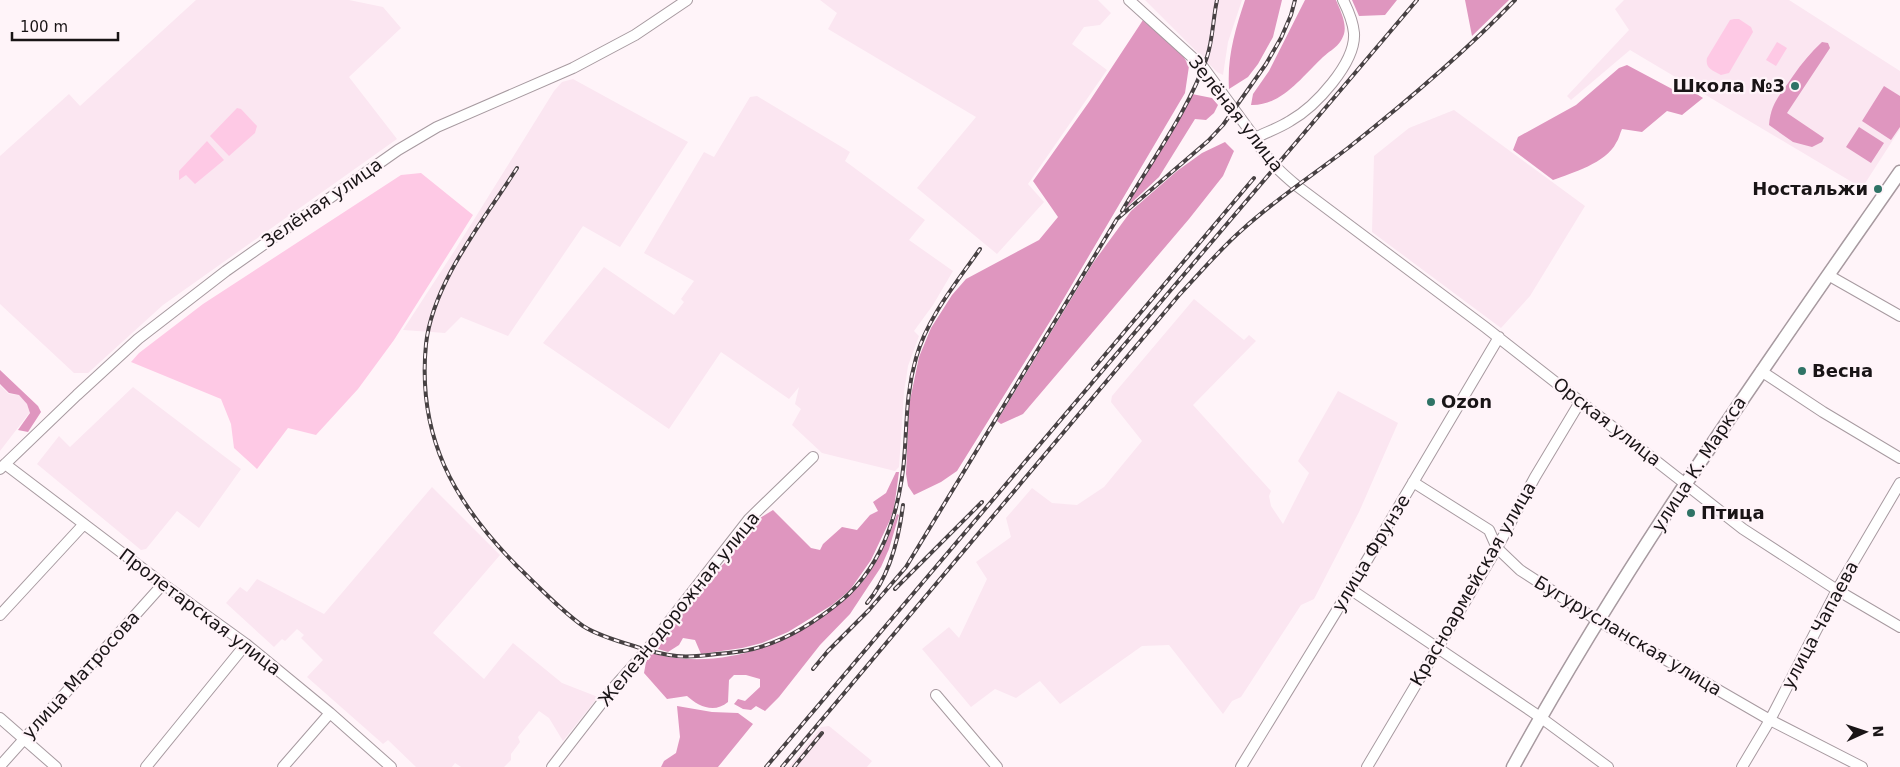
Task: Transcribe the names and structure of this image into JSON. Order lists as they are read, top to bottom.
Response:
{
  "streets": {
    "main road": ["улица К. Маркса"],
    "street": [
      "Зелёная улица",
      "Орская улица",
      "улица Фрунзе",
      "Красноармейская улица",
      "Железнодорожная улица",
      "Пролетарская улица",
      "улица Чапаева",
      "Бугурусланская улица",
      "улица Матросова"
    ]
  },
  "crossings": [
    ["Зелёная улица", "Орская улица"],
    ["Зелёная улица", "Пролетарская улица"],
    ["Орская улица", "улица К. Маркса"],
    ["Орская улица", "улица Фрунзе"],
    ["Орская улица", "Красноармейская улица"],
    ["Орская улица", "улица Чапаева"],
    ["улица К. Маркса", "Бугурусланская улица"],
    ["улица Фрунзе", "Бугурусланская улица"],
    ["Красноармейская улица", "Бугурусланская улица"],
    ["Пролетарская улица", "улица Матросова"],
    ["улица Чапаева", "Бугурусланская улица"]
  ],
  "places": [
    "Школа №3",
    "Ностальжи",
    "Весна",
    "Ozon",
    "Птица"
  ],
  "scale_bar": "100 m",
  "north": "right"
}
